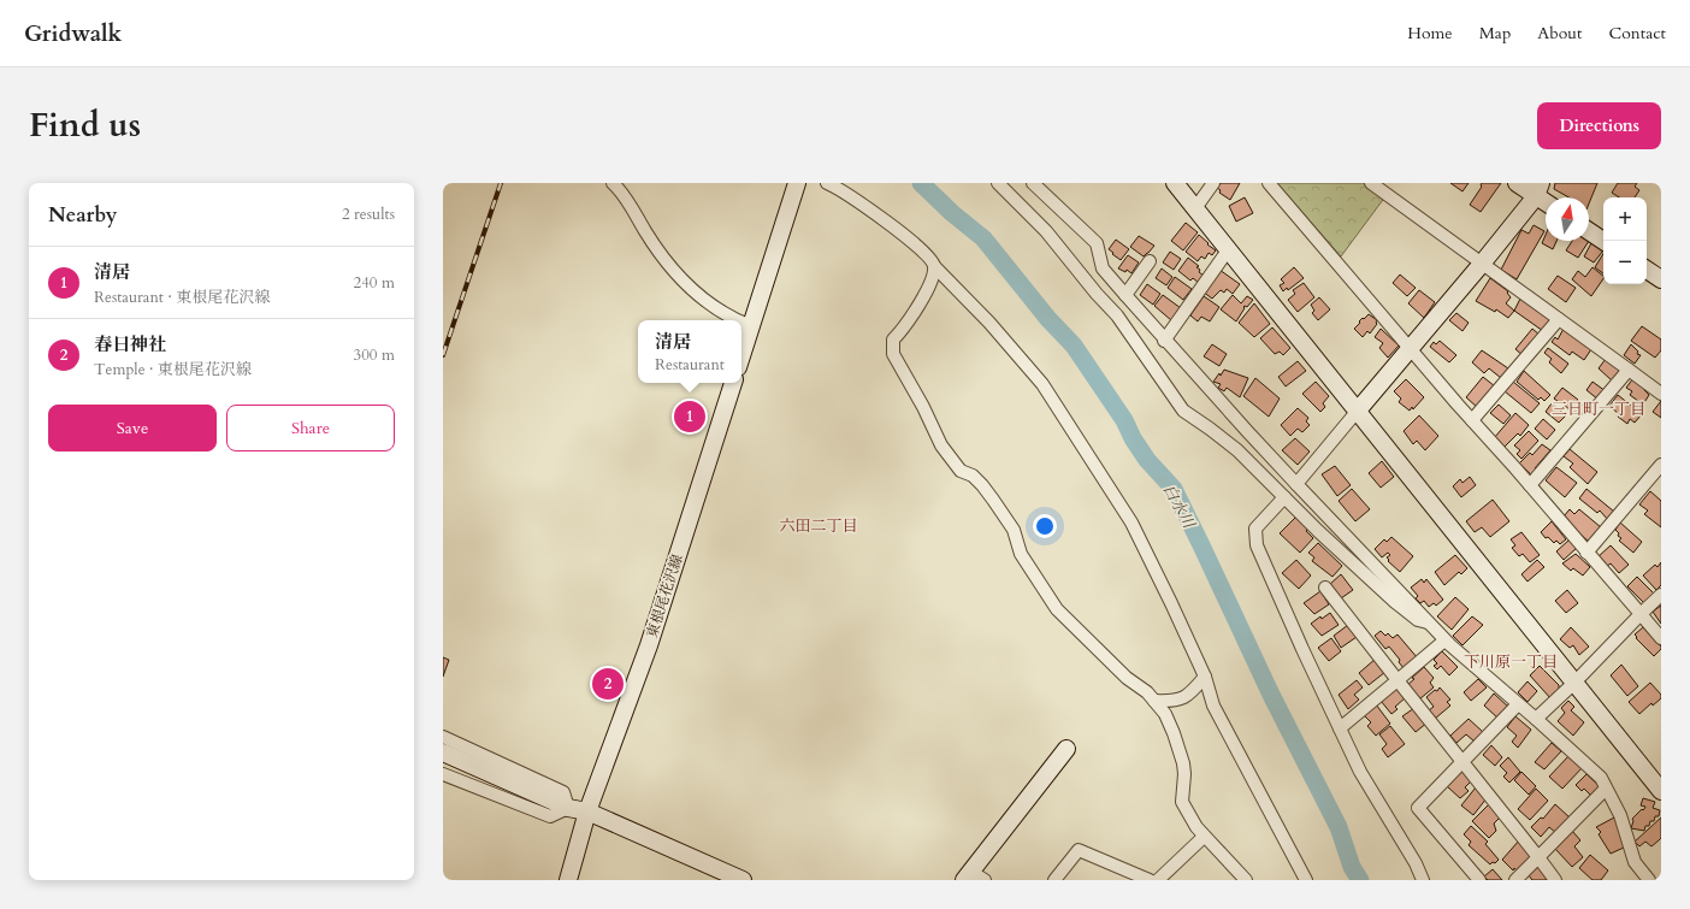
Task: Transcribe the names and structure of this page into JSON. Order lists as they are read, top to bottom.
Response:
{
  "streets": {
    "street": ["東根尾花沢線"]
  },
  "districts": ["三日町一丁目", "六田二丁目", "下川原一丁目"],
  "water": ["白水川"],
  "north": "top",
  "page": {
    "header": "Gridwalk",
    "nav": [
      "Home",
      "Map",
      "About",
      "Contact"
    ],
    "title": "Find us",
    "buttons": [
      "Directions",
      ["Save", "Share"]
    ],
    "heading": ["Nearby", "2 results"],
    "map_buttons": ["+", "−"],
    "list": [
      {
        "mark": "1",
        "name": "清居",
        "note": "Restaurant · 東根尾花沢線",
        "value": "240 m"
      },
      {
        "mark": "2",
        "name": "春日神社",
        "note": "Temple · 東根尾花沢線",
        "value": "300 m"
      }
    ],
    "popup": ["清居", "Restaurant"],
    "pins": ["1", "2"]
  }
}
